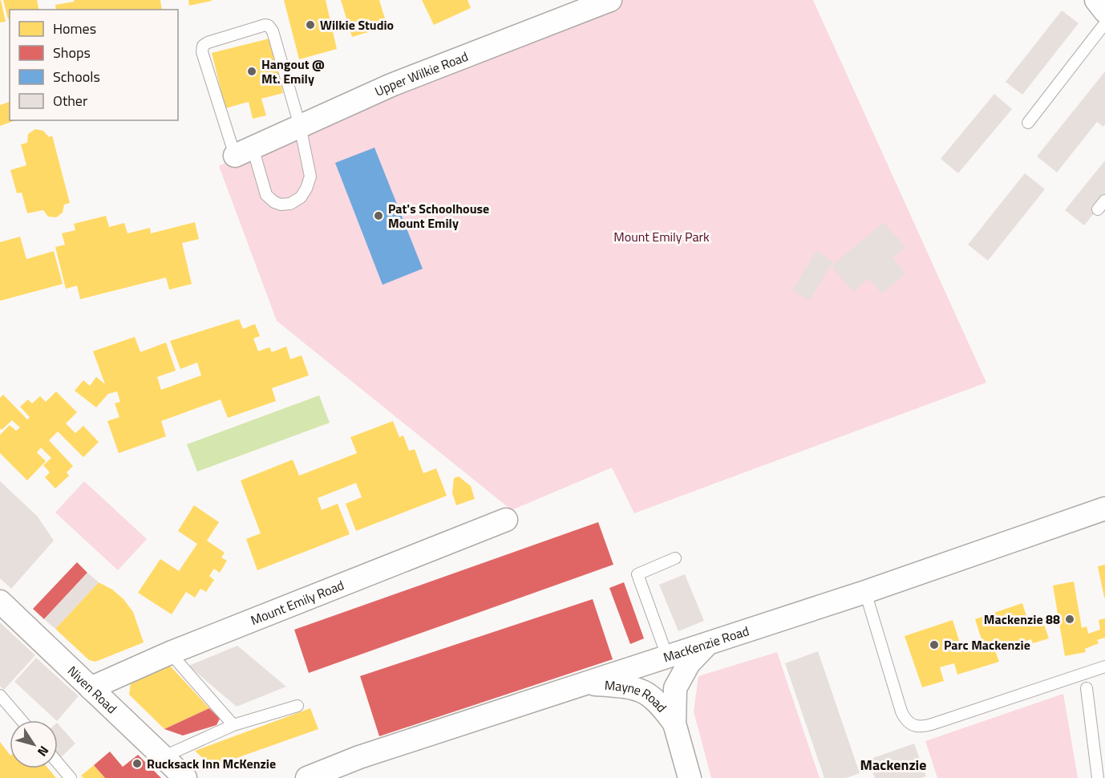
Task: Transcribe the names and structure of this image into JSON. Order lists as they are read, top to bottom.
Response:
{
  "streets": {
    "street": [
      "Upper Wilkie Road",
      "Mount Emily Road",
      "MacKenzie Road",
      "Niven Road",
      "Mayne Road"
    ]
  },
  "crossings": [
    ["Mount Emily Road", "Niven Road"],
    ["MacKenzie Road", "Mayne Road"]
  ],
  "districts": ["Mackenzie"],
  "parks": ["Mount Emily Park"],
  "places": [
    "Wilkie Studio",
    "Hangout @ Mt. Emily",
    "Pat's Schoolhouse Mount Emily",
    "Mackenzie 88",
    "Parc Mackenzie",
    "Rucksack Inn McKenzie"
  ],
  "legend": [
    "Homes",
    "Shops",
    "Schools",
    "Other"
  ],
  "north": "bottom right"
}
